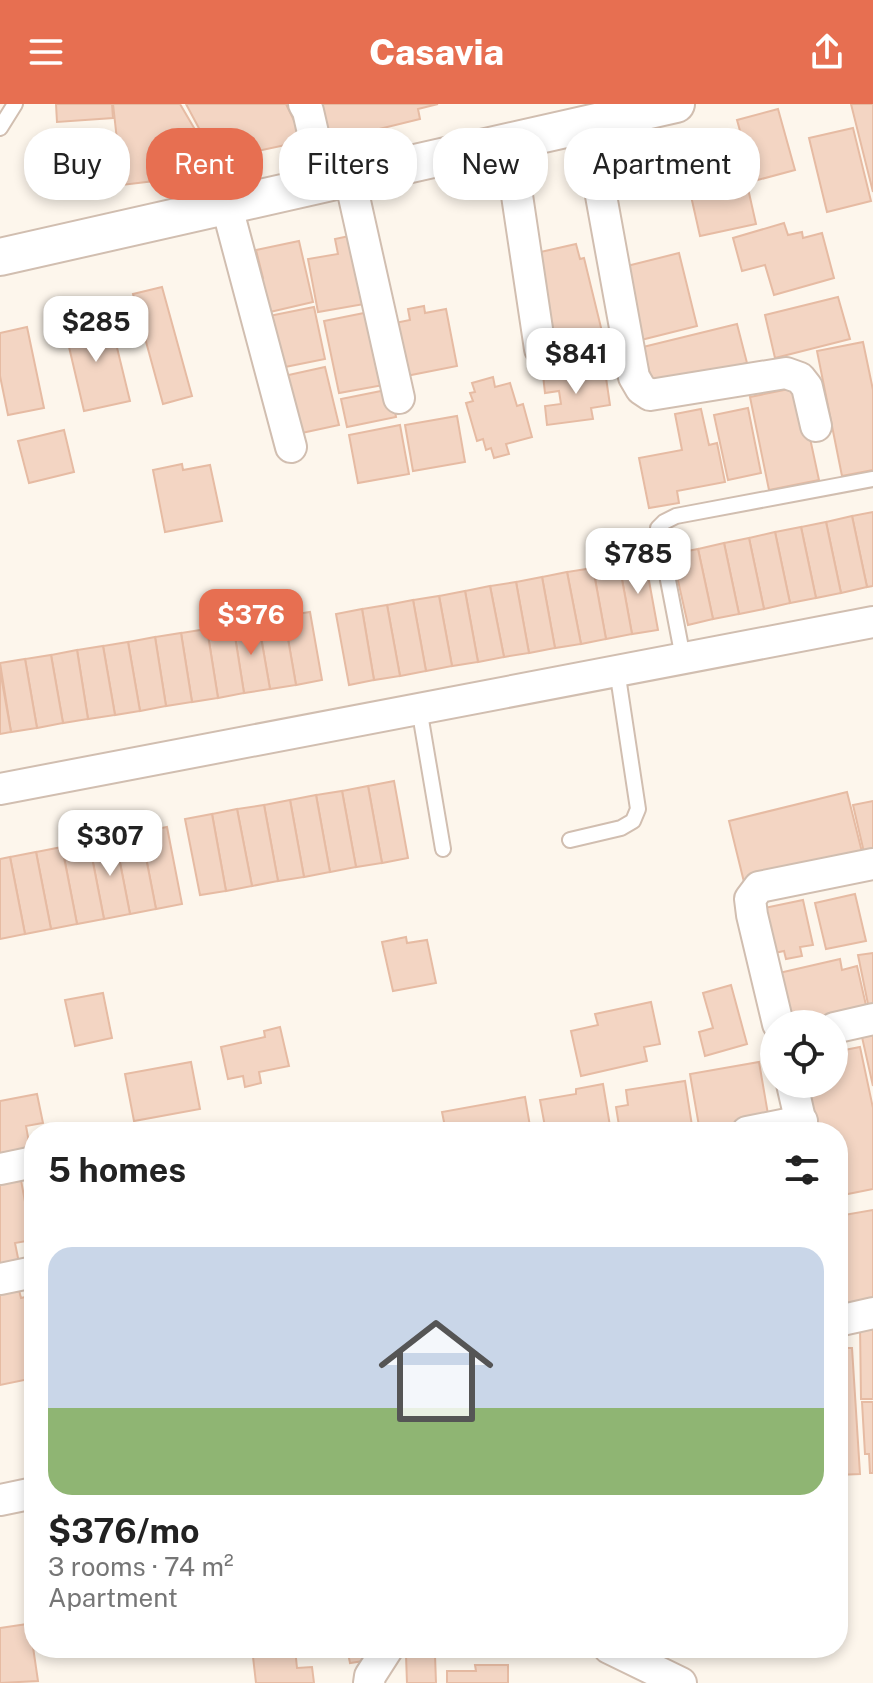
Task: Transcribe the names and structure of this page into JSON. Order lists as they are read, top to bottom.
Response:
{
  "page": {
    "header": "Casavia",
    "chip": [
      "Buy",
      "Rent",
      "Filters",
      "New",
      "Apartment"
    ],
    "price": [
      "$285",
      "$841",
      "$785",
      "$376",
      "$307"
    ],
    "heading": "5 homes",
    "list": [
      {
        "name": "$376/mo",
        "note": "3 rooms · 74 m² · Apartment"
      }
    ]
  }
}
